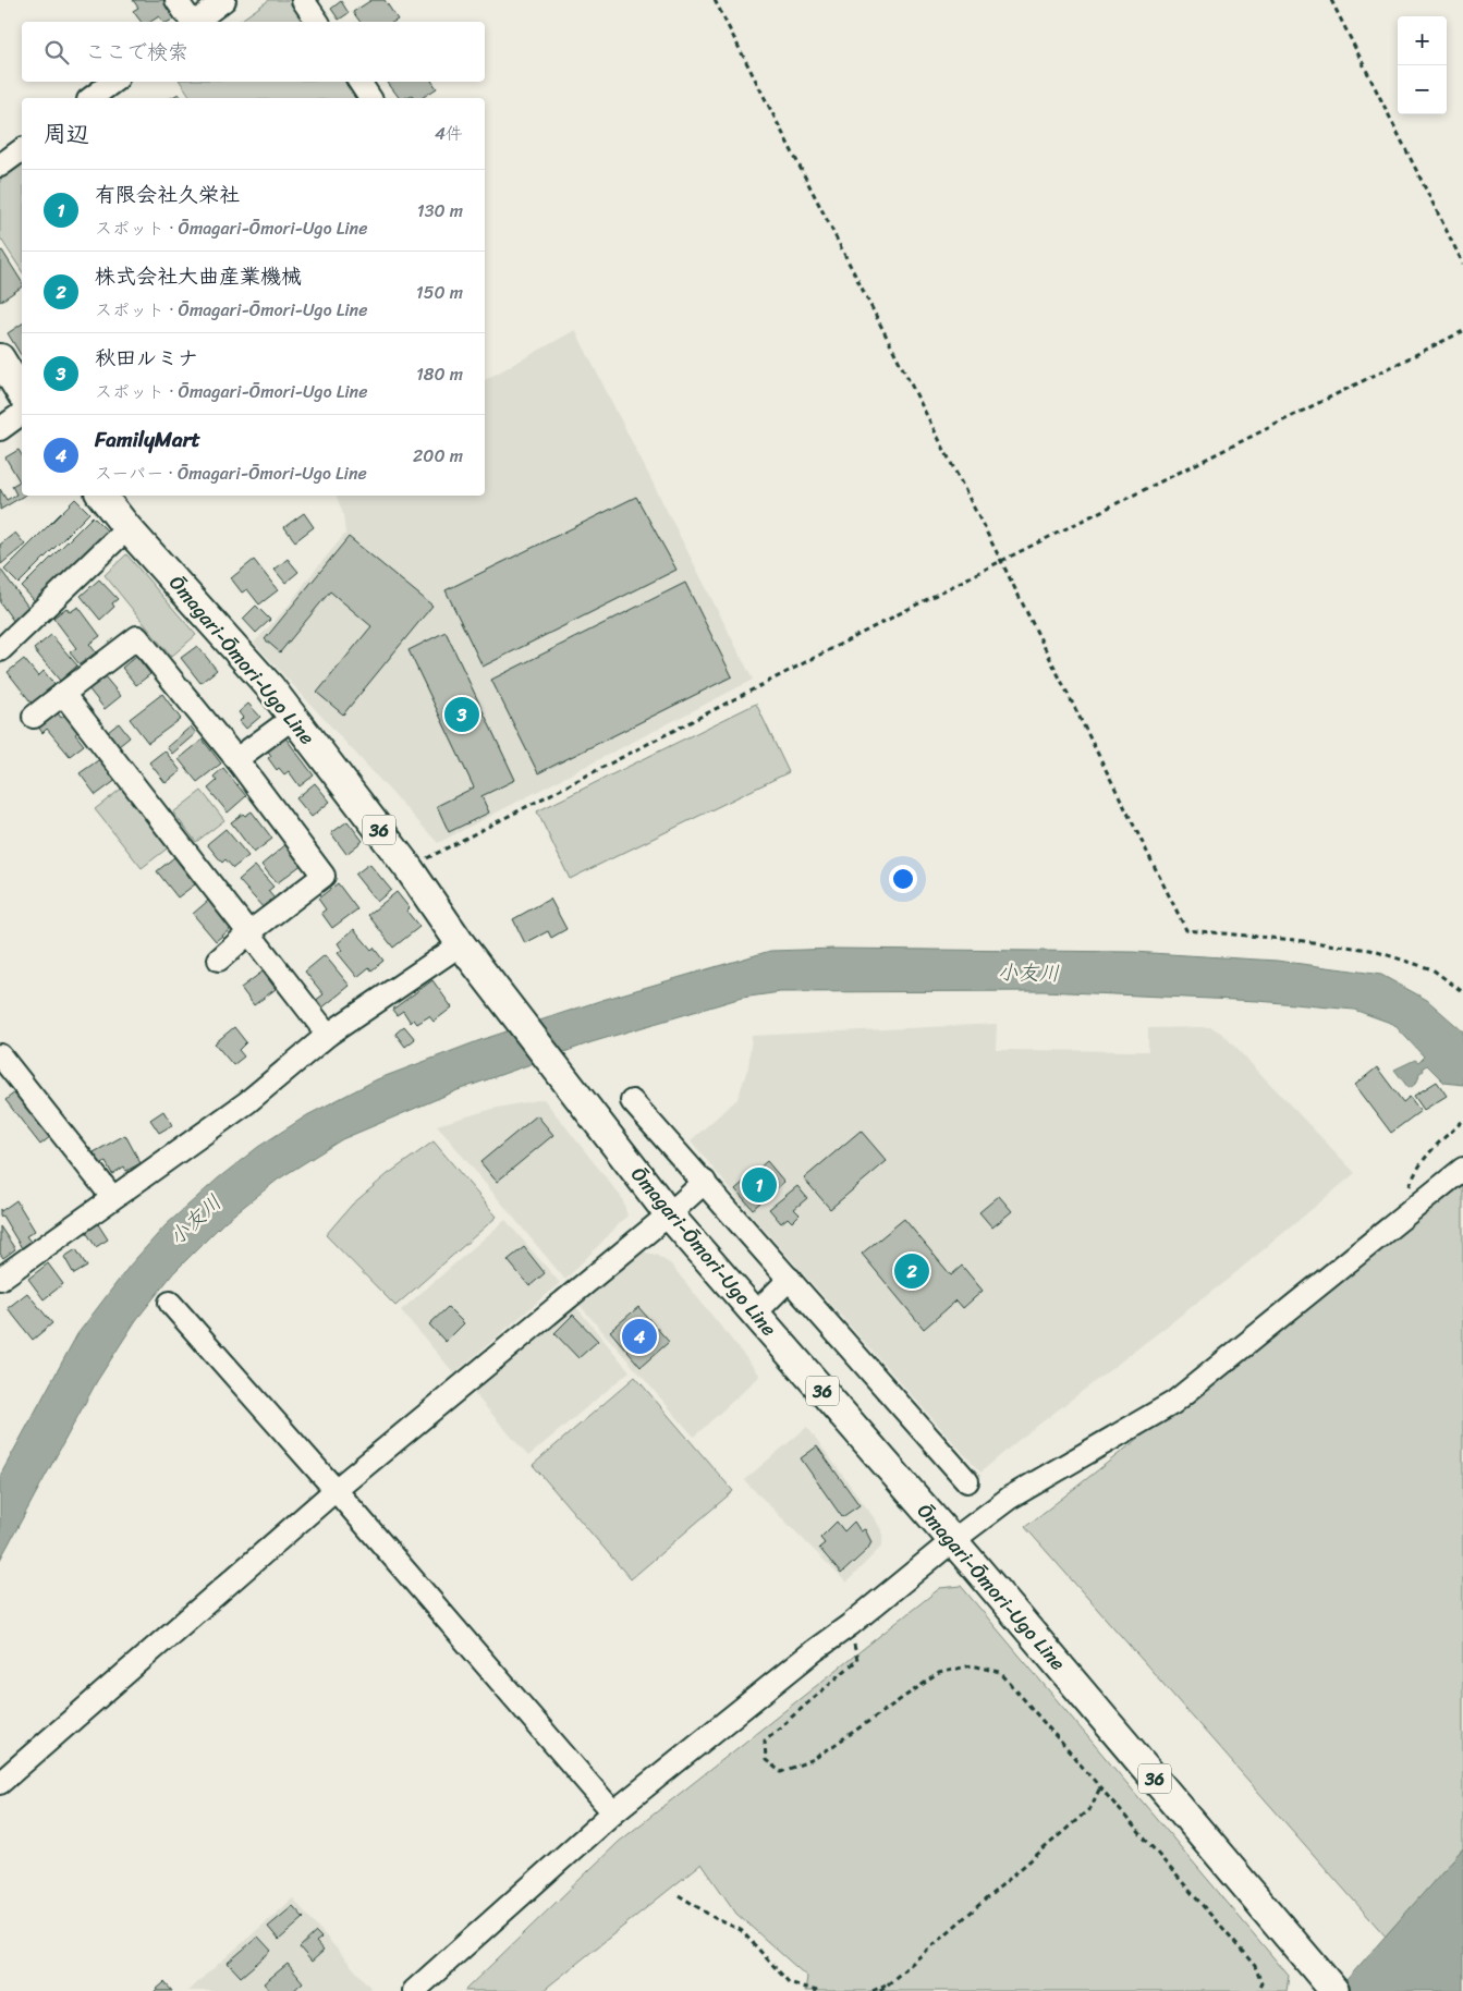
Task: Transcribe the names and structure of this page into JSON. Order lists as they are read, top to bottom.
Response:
{
  "streets": {
    "main road": ["Ōmagari-Ōmori-Ugo Line", "36"]
  },
  "water": ["小友川"],
  "page": {
    "map_buttons": ["+", "−"],
    "search": "ここで検索",
    "heading": ["周辺", "4件"],
    "list": [
      {
        "mark": "1",
        "name": "有限会社久栄社",
        "note": "スポット · Ōmagari-Ōmori-Ugo Line",
        "value": "130 m"
      },
      {
        "mark": "2",
        "name": "株式会社大曲産業機械",
        "note": "スポット · Ōmagari-Ōmori-Ugo Line",
        "value": "150 m"
      },
      {
        "mark": "3",
        "name": "秋田ルミナ",
        "note": "スポット · Ōmagari-Ōmori-Ugo Line",
        "value": "180 m"
      },
      {
        "mark": "4",
        "name": "FamilyMart",
        "note": "スーパー · Ōmagari-Ōmori-Ugo Line",
        "value": "200 m"
      }
    ],
    "pins": [
      "3",
      "1",
      "2",
      "4"
    ]
  }
}
